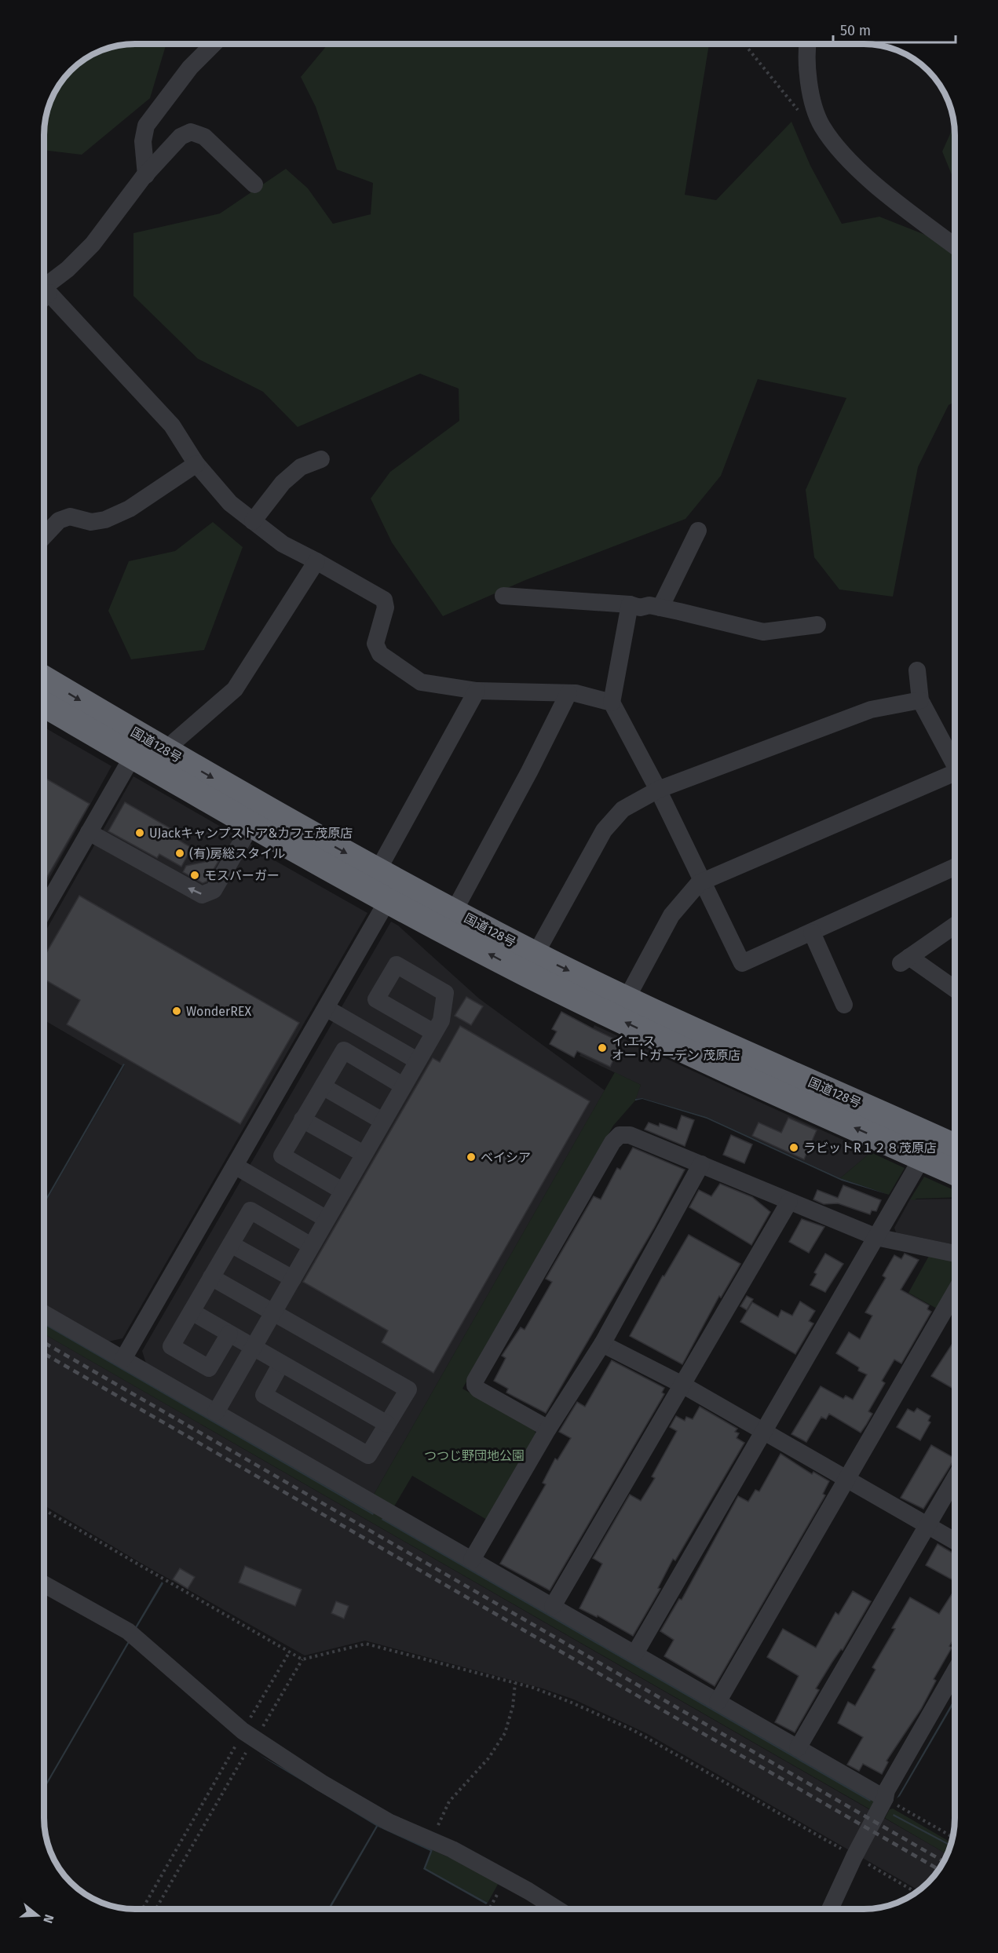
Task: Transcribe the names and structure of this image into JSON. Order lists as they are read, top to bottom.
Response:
{
  "streets": {
    "highway": ["国道128号"]
  },
  "parks": ["つつじ野団地公園"],
  "places": [
    "UJackキャンプストア&カフェ茂原店",
    "(有)房総スタイル",
    "モスバーガー",
    "WonderREX",
    "イ.エ.ス オートガーデン 茂原店",
    "ラビットR１２８茂原店",
    "ベイシア"
  ],
  "scale_bar": "50 m",
  "north": "right"
}
